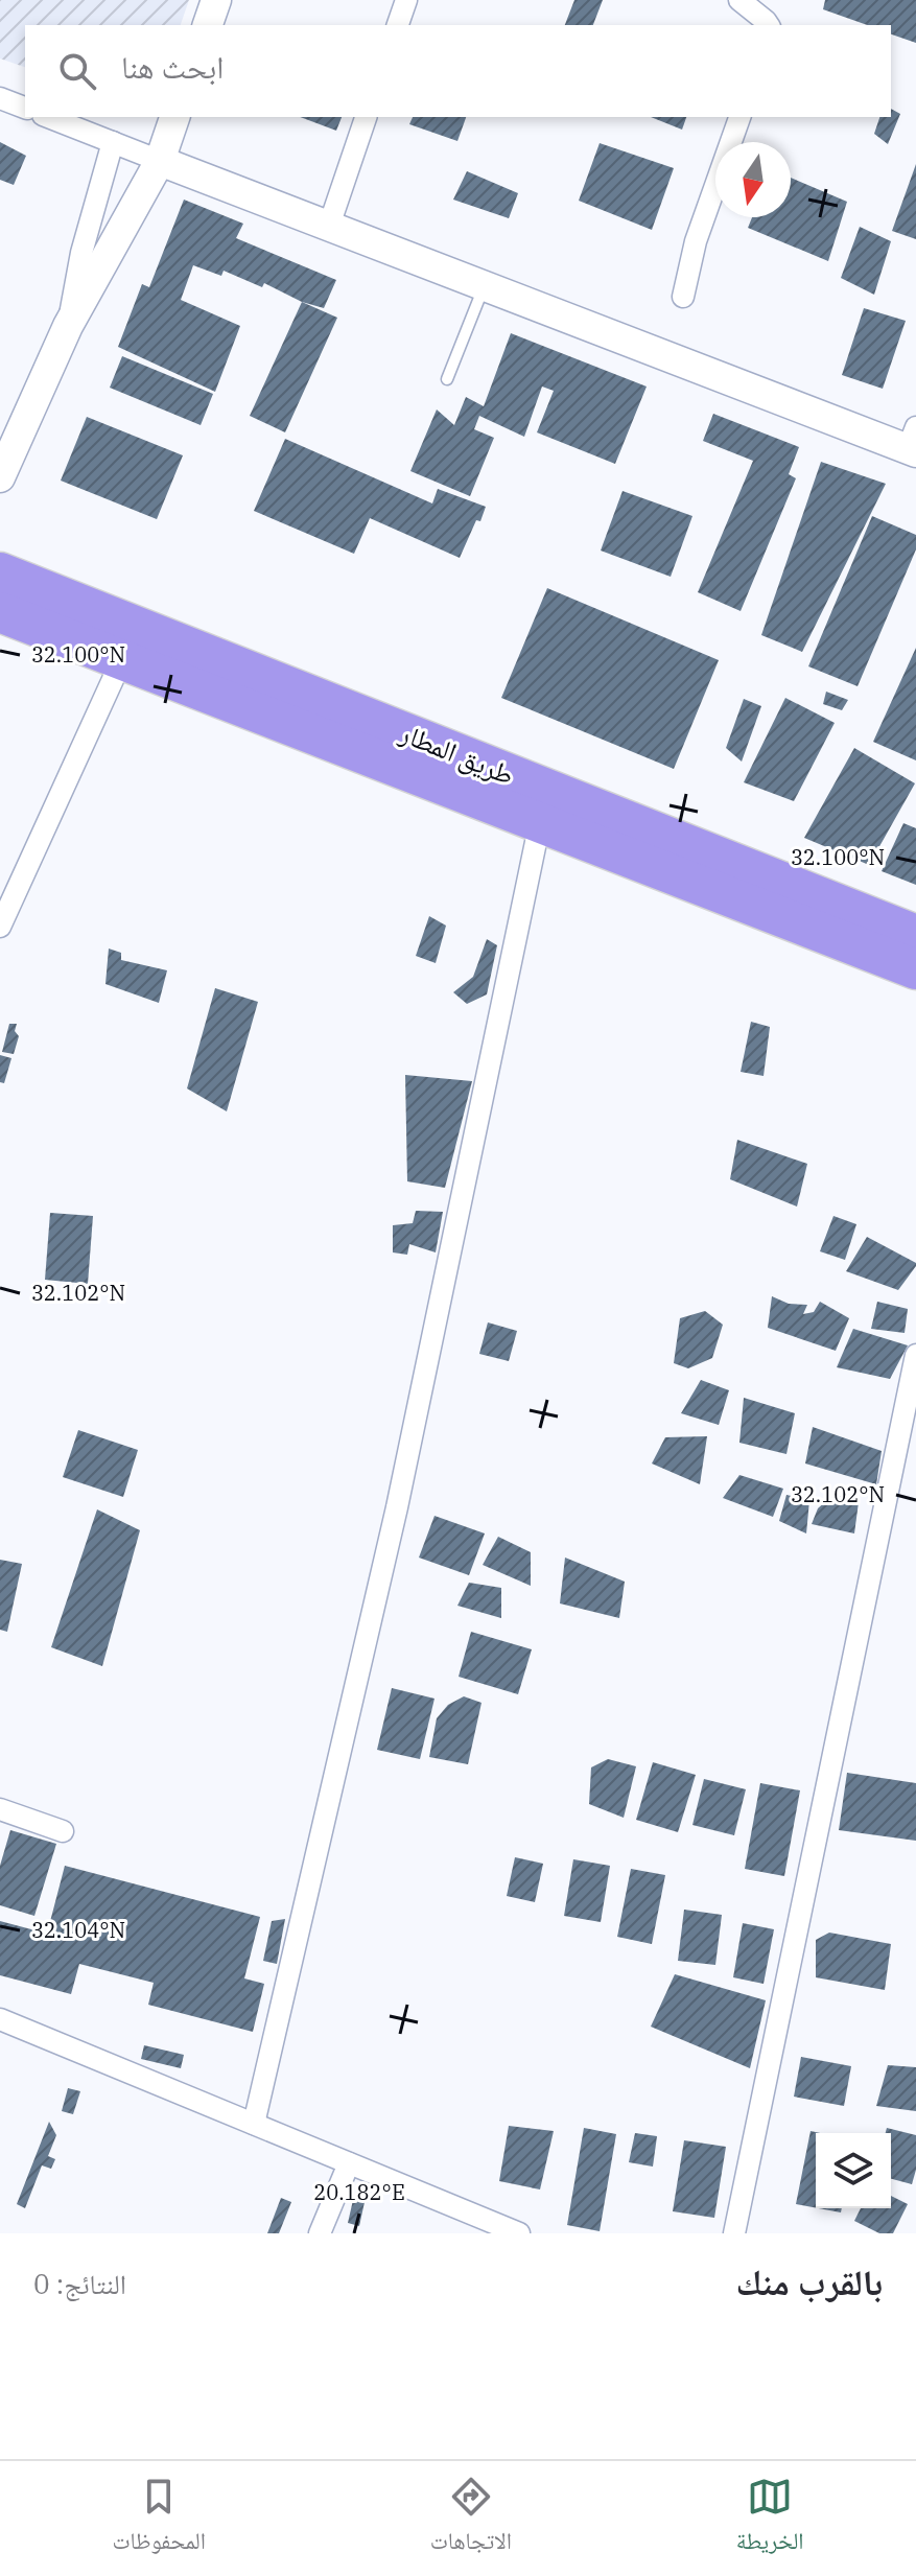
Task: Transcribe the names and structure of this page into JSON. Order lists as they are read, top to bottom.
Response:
{
  "streets": {
    "highway": ["طريق المطار"]
  },
  "north": "bottom",
  "page": {
    "search": "ابحث هنا",
    "heading": ["بالقرب منك", "النتائج: 0"],
    "nav": ["الخريطة", "الاتجاهات", "المحفوظات"]
  },
  "coordinates": [
    "32.100°N",
    "32.102°N",
    "32.104°N",
    "20.182°E"
  ]
}
